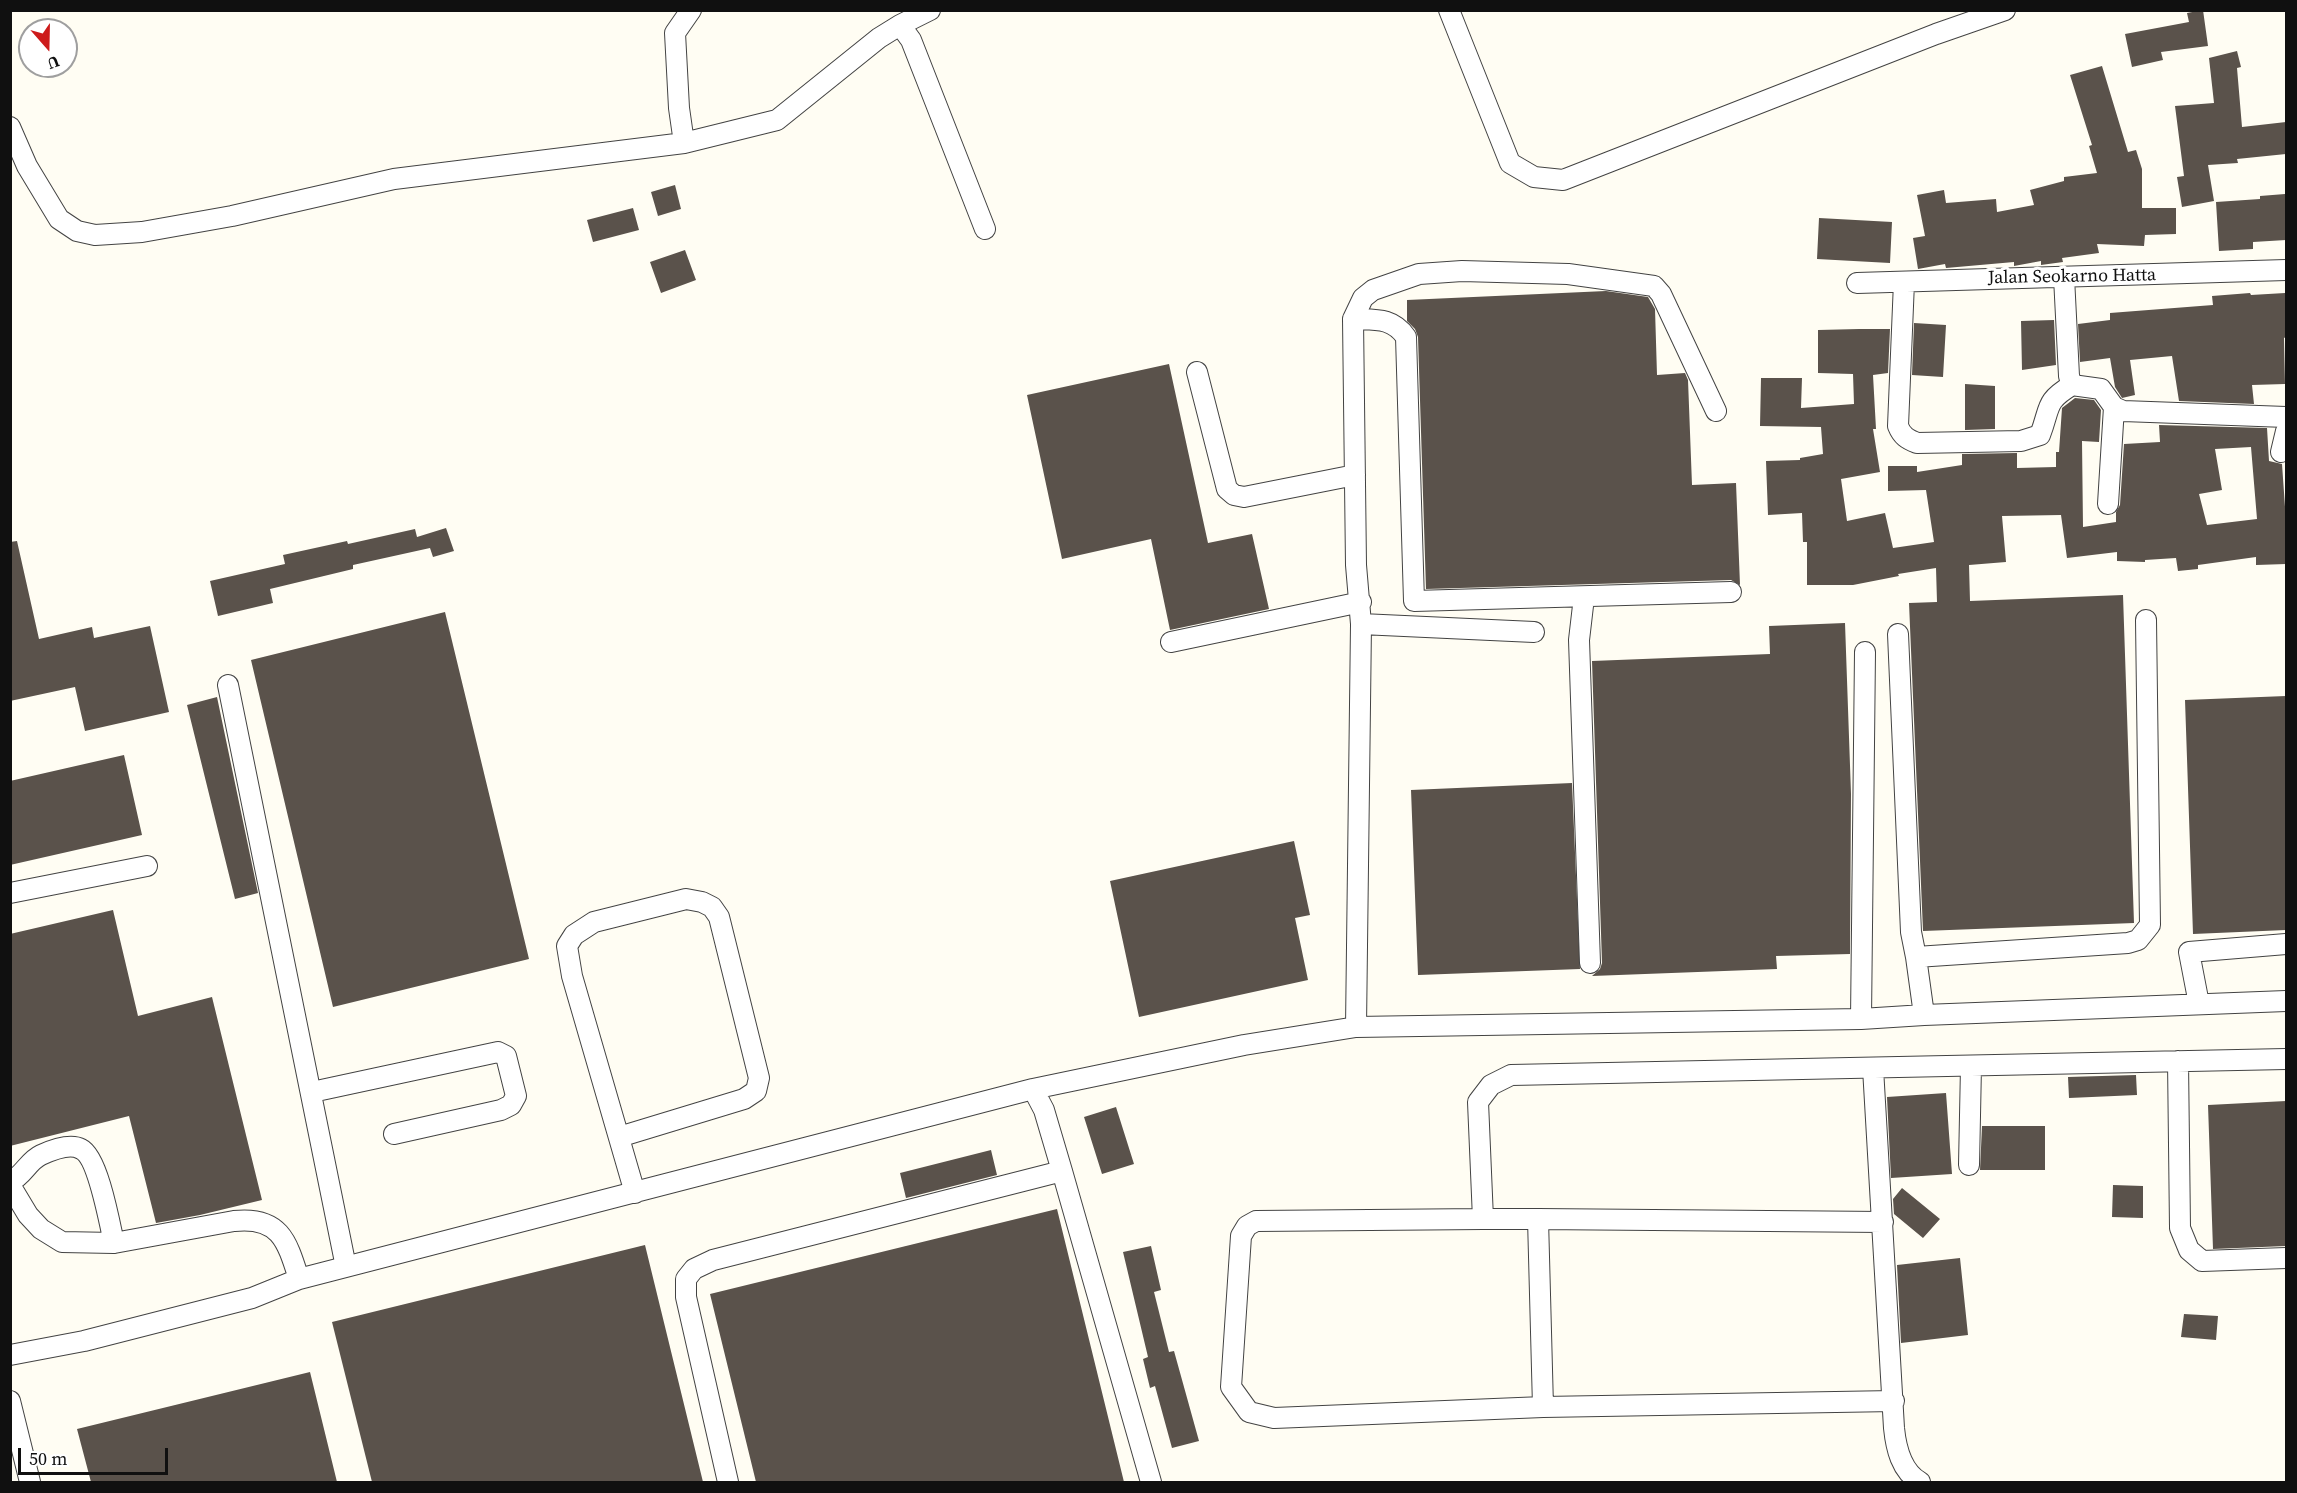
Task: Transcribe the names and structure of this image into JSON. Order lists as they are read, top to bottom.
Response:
{
  "streets": {
    "street": ["Jalan Seokarno Hatta"]
  },
  "scale_bar": "50 m",
  "north": "bottom"
}
